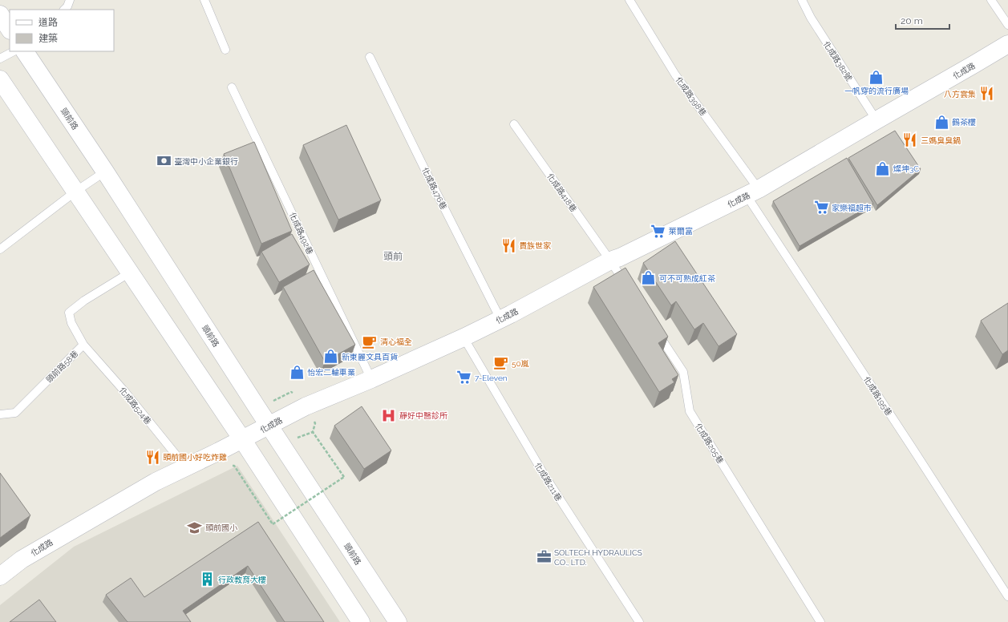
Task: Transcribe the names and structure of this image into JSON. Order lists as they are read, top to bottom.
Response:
{
  "streets": {
    "street": ["化成路", "頭前路"],
    "lane": [
      "化成路382號",
      "化成路398巷",
      "化成路476巷",
      "化成路418巷",
      "化成路492巷",
      "頭前路58巷",
      "化成路195巷",
      "化成路524巷",
      "化成路205巷",
      "化成路211巷"
    ]
  },
  "crossings": [
    ["化成路382號", "化成路"],
    ["化成路", "化成路398巷"],
    ["化成路", "頭前路"],
    ["化成路", "化成路476巷"],
    ["化成路", "化成路418巷"],
    ["化成路", "化成路492巷"],
    ["化成路", "化成路195巷"],
    ["化成路", "化成路524巷"],
    ["化成路", "化成路211巷"],
    ["化成路398巷", "化成路195巷"],
    ["頭前路58巷", "化成路524巷"]
  ],
  "districts": ["頭前"],
  "places": {
    "shop": [
      "一帆穿的流行廣場",
      "鶴茶樓",
      "燦坤3C",
      "可不可熟成紅茶",
      "新東麗文具百貨",
      "怡宏二輪車業"
    ],
    "restaurant": [
      "八方雲集",
      "三媽臭臭鍋",
      "貴族世家",
      "頭前國小好吃炸雞"
    ],
    "bank": ["臺灣中小企業銀行"],
    "supermarket": ["家樂福超市", "萊爾富", "7-Eleven"],
    "cafe": ["清心福全", "50嵐"],
    "hospital": ["靜好中醫診所"],
    "school or university": ["頭前國小"],
    "office": ["SOLTECH HYDRAULICS CO., LTD."],
    "building": ["行政教育大樓"]
  },
  "legend": ["道路", "建築"],
  "scale_bar": "20 m"
}
